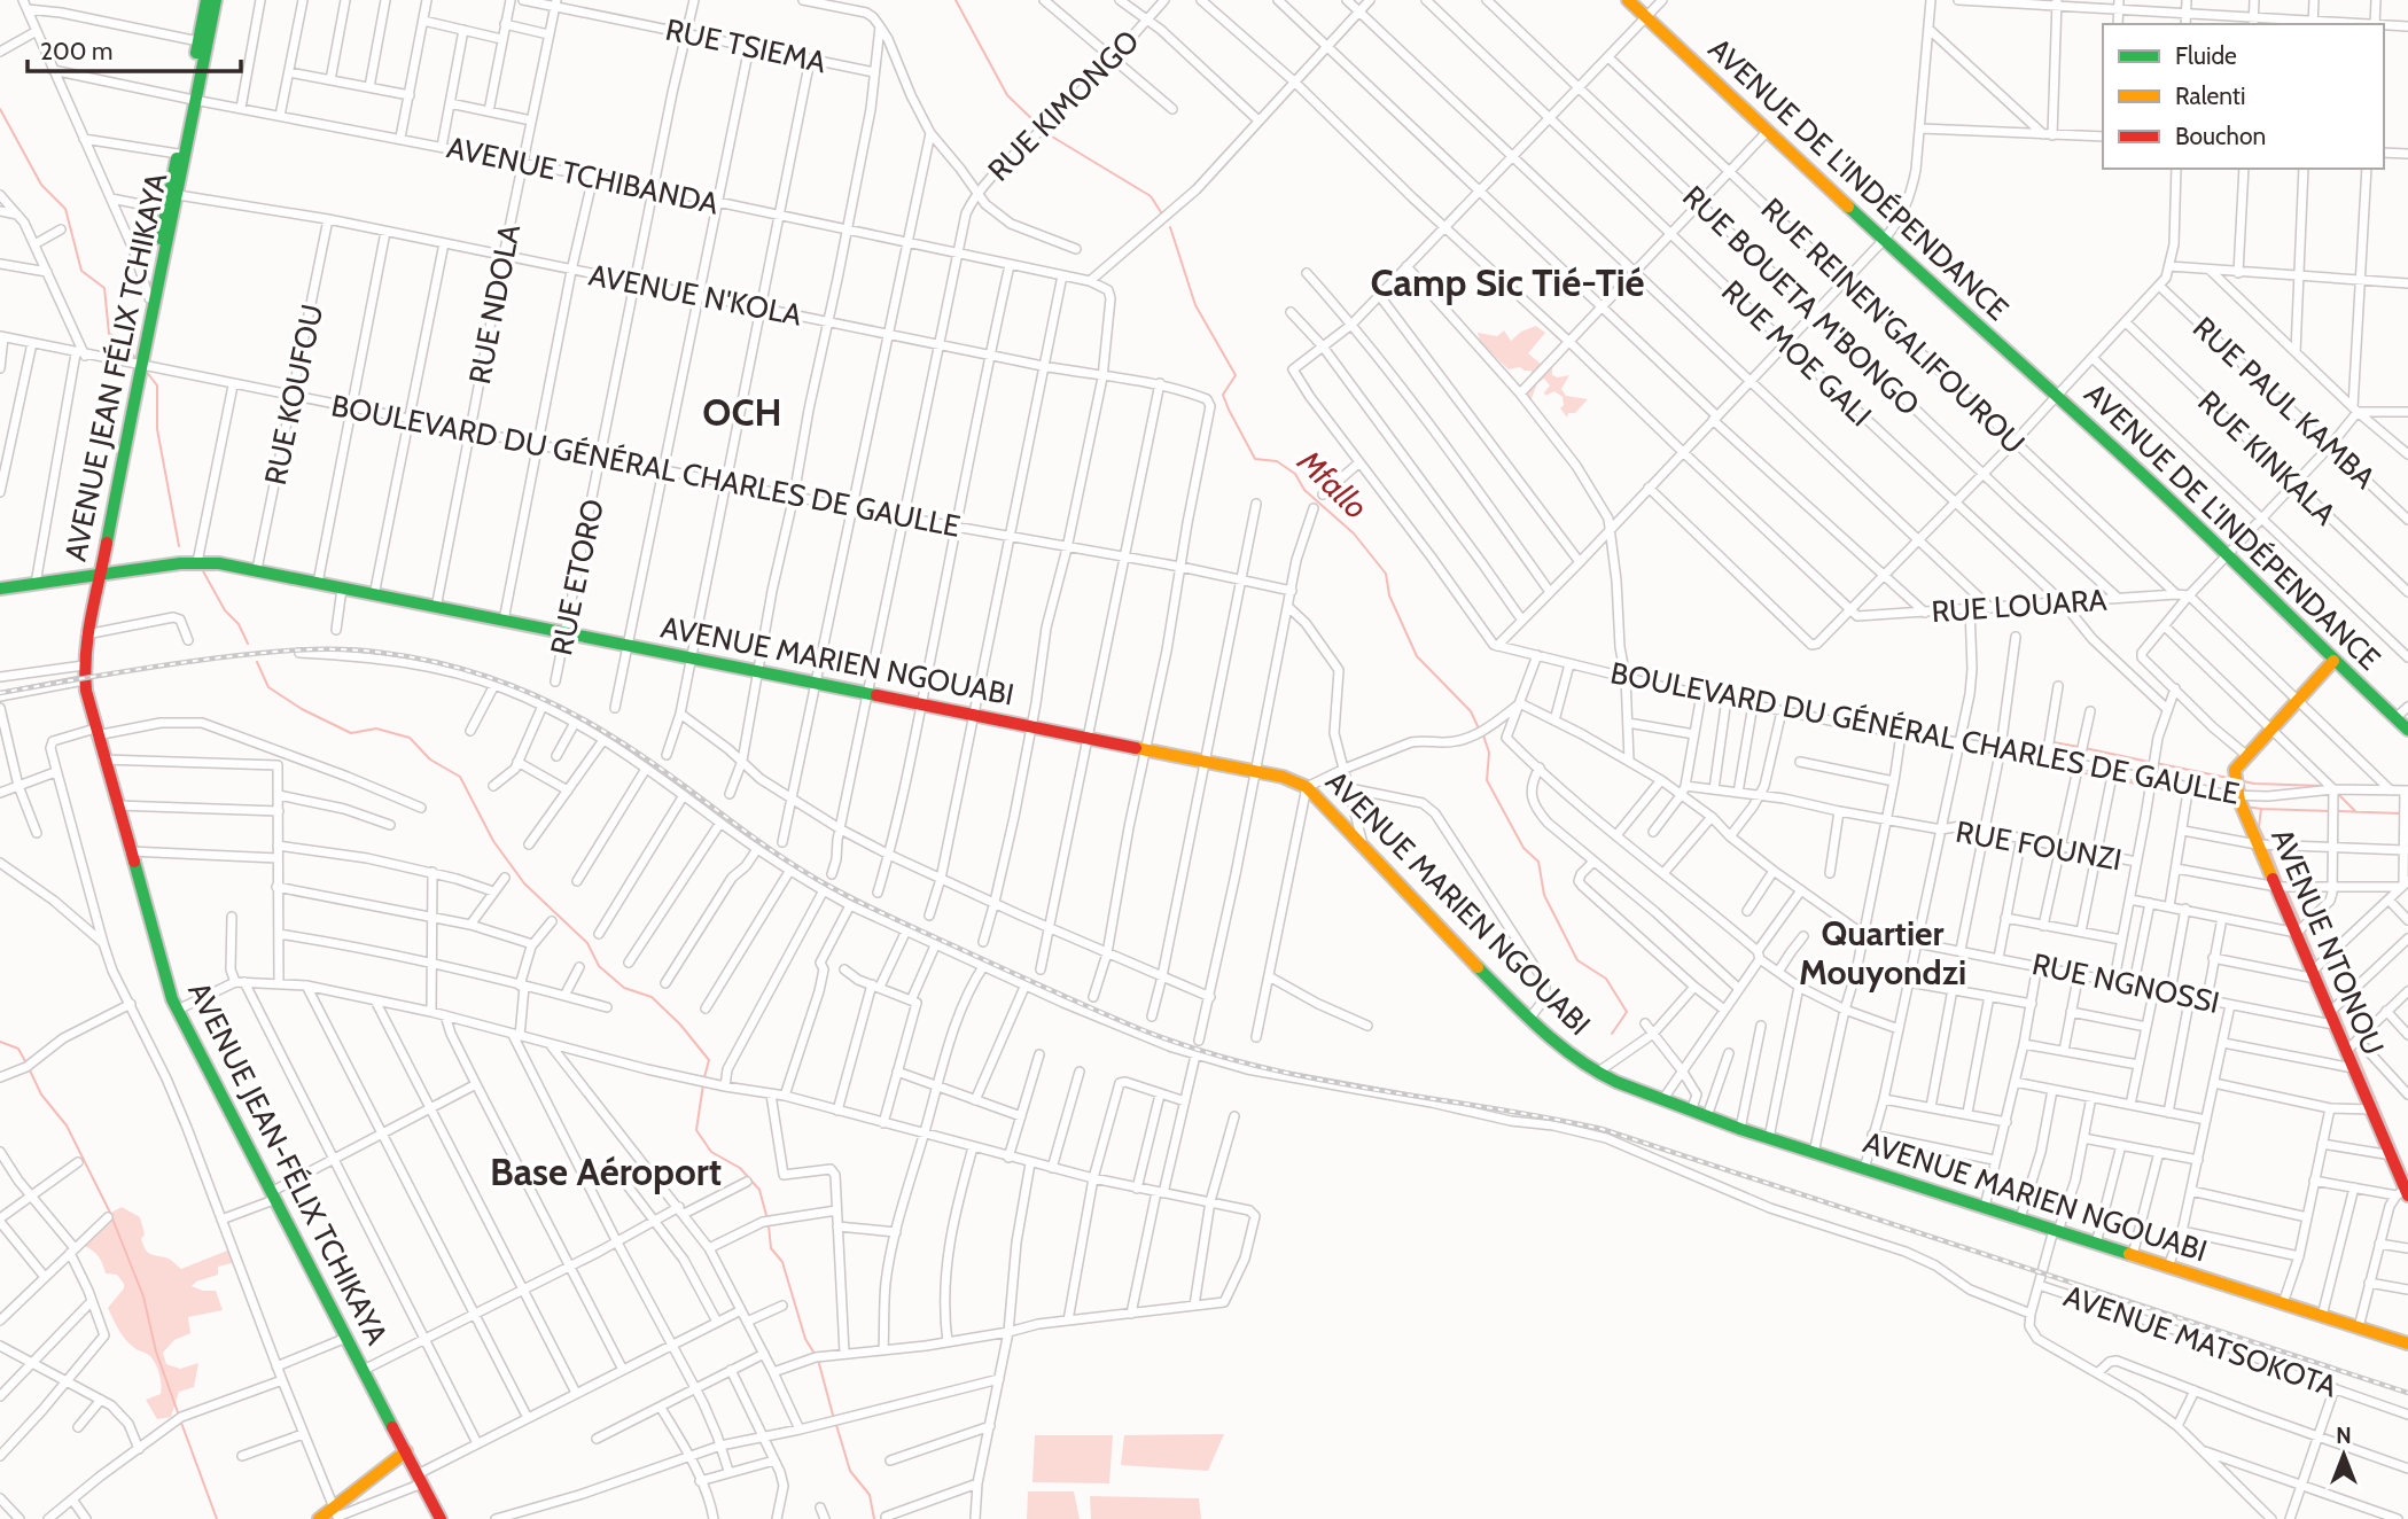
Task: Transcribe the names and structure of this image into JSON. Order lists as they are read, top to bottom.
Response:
{
  "streets": {
    "street": [
      "RUE TSIEMA",
      "RUE KIMONGO",
      "AVENUE TCHIBANDA",
      "AVENUE DE L'INDÉPENDANCE",
      "AVENUE N'KOLA",
      "RUE BOUETA M'BONGO",
      "RUE NDOLA",
      "RUE REINEN'GALIFOUROU",
      "RUE MOE GALI",
      "AVENUE JEAN FÉLIX TCHIKAYA",
      "RUE KOUFOU",
      "RUE PAUL KAMBA",
      "RUE KINKALA",
      "BOULEVARD DU GÉNÉRAL CHARLES DE GAULLE",
      "RUE ETORO",
      "RUE LOUARA",
      "AVENUE MARIEN NGOUABI",
      "RUE FOUNZI",
      "AVENUE NTONOU",
      "RUE NGNOSSI",
      "AVENUE JEAN-FÉLIX TCHIKAYA",
      "AVENUE MATSOKOTA"
    ]
  },
  "crossings": [
    ["RUE TSIEMA", "RUE NDOLA"],
    ["RUE TSIEMA", "RUE ETORO"],
    ["RUE KIMONGO", "AVENUE TCHIBANDA"],
    ["RUE KIMONGO", "AVENUE N'KOLA"],
    ["RUE KIMONGO", "BOULEVARD DU GÉNÉRAL CHARLES DE GAULLE"],
    ["RUE KIMONGO", "AVENUE MARIEN NGOUABI"],
    ["AVENUE TCHIBANDA", "AVENUE N'KOLA"],
    ["AVENUE TCHIBANDA", "RUE NDOLA"],
    ["AVENUE TCHIBANDA", "AVENUE JEAN FÉLIX TCHIKAYA"],
    ["AVENUE TCHIBANDA", "RUE ETORO"],
    ["AVENUE N'KOLA", "RUE NDOLA"],
    ["AVENUE N'KOLA", "AVENUE JEAN FÉLIX TCHIKAYA"],
    ["AVENUE N'KOLA", "RUE KOUFOU"],
    ["AVENUE N'KOLA", "BOULEVARD DU GÉNÉRAL CHARLES DE GAULLE"],
    ["AVENUE N'KOLA", "RUE ETORO"],
    ["RUE BOUETA M'BONGO", "RUE LOUARA"],
    ["RUE NDOLA", "BOULEVARD DU GÉNÉRAL CHARLES DE GAULLE"],
    ["RUE NDOLA", "AVENUE MARIEN NGOUABI"],
    ["RUE REINEN'GALIFOUROU", "RUE LOUARA"],
    ["RUE MOE GALI", "RUE LOUARA"],
    ["AVENUE JEAN FÉLIX TCHIKAYA", "BOULEVARD DU GÉNÉRAL CHARLES DE GAULLE"],
    ["AVENUE JEAN FÉLIX TCHIKAYA", "AVENUE MARIEN NGOUABI"],
    ["AVENUE JEAN FÉLIX TCHIKAYA", "AVENUE JEAN-FÉLIX TCHIKAYA"],
    ["RUE KOUFOU", "BOULEVARD DU GÉNÉRAL CHARLES DE GAULLE"],
    ["RUE KOUFOU", "AVENUE MARIEN NGOUABI"],
    ["BOULEVARD DU GÉNÉRAL CHARLES DE GAULLE", "RUE ETORO"],
    ["BOULEVARD DU GÉNÉRAL CHARLES DE GAULLE", "AVENUE NTONOU"],
    ["RUE ETORO", "AVENUE MARIEN NGOUABI"],
    ["AVENUE MARIEN NGOUABI", "AVENUE JEAN-FÉLIX TCHIKAYA"],
    ["AVENUE NTONOU", "RUE NGNOSSI"]
  ],
  "districts": [
    "Camp Sic Tié-Tié",
    "OCH",
    "Quartier Mouyondzi",
    "Base Aéroport"
  ],
  "water": ["Mfallo"],
  "legend": ["Fluide", "Ralenti", "Bouchon"],
  "scale_bar": "200 m",
  "north": "top"
}
